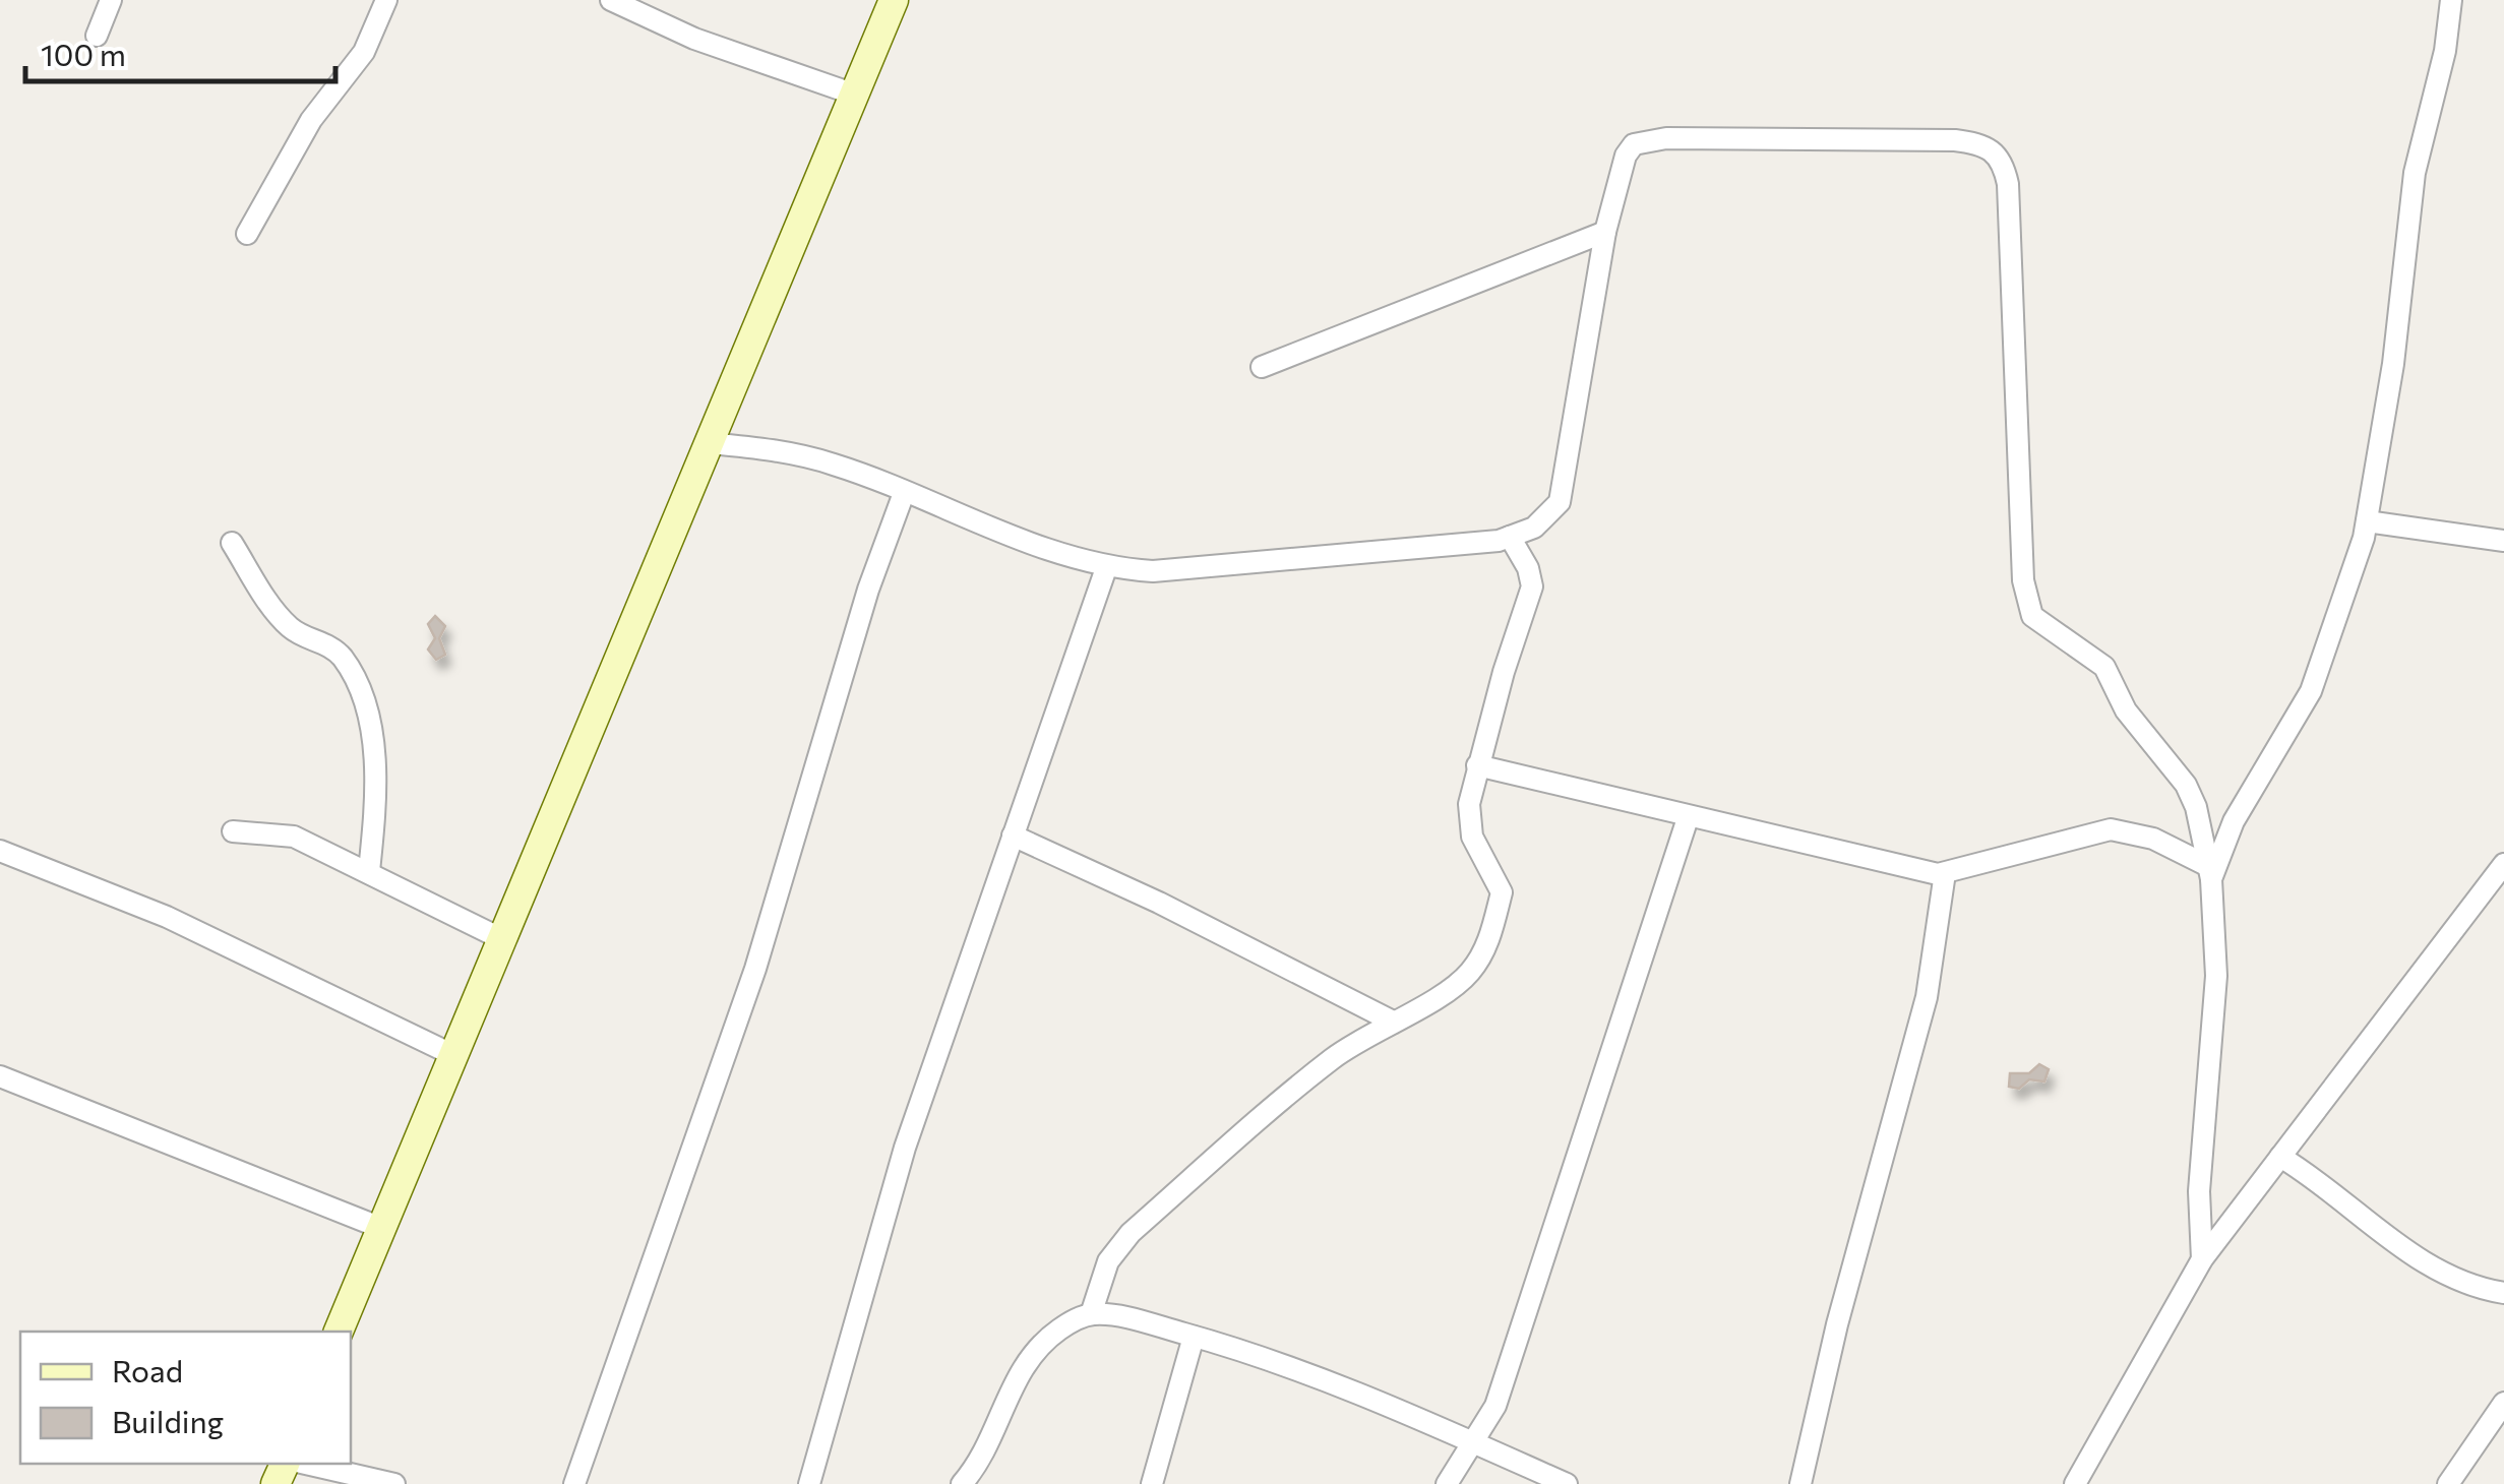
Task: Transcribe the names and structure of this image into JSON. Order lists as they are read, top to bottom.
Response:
{
  "legend": ["Road", "Building"],
  "scale_bar": "100 m"
}
